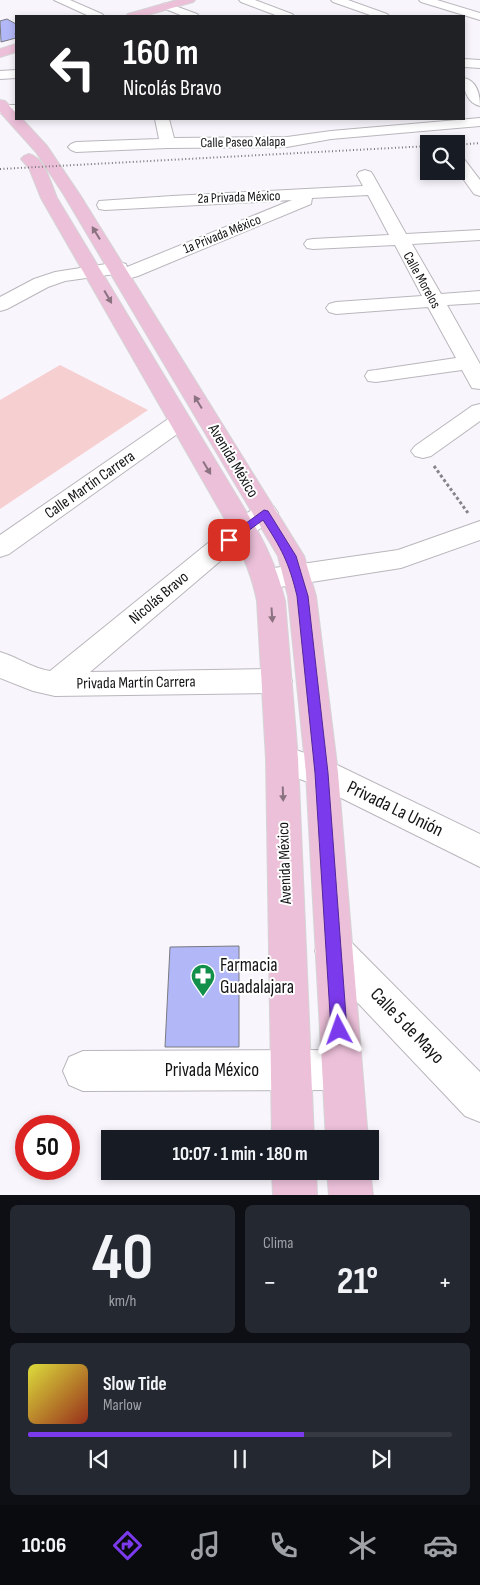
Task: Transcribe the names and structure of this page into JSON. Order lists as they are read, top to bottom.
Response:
{
  "streets": {
    "main road": ["Avenida México"],
    "street": [
      "Calle Paseo Xalapa",
      "2a Privada México",
      "1a Privada México",
      "Calle Morelos",
      "Calle Martín Carrera",
      "Nicolás Bravo",
      "Privada Martín Carrera",
      "Privada La Unión",
      "Calle 5 de Mayo",
      "Privada México"
    ]
  },
  "crossings": [
    ["2a Privada México", "1a Privada México"],
    ["2a Privada México", "Calle Morelos"],
    ["1a Privada México", "Avenida México"],
    ["Avenida México", "Calle Martín Carrera"],
    ["Avenida México", "Nicolás Bravo"],
    ["Avenida México", "Privada Martín Carrera"],
    ["Avenida México", "Privada La Unión"],
    ["Avenida México", "Calle 5 de Mayo"],
    ["Avenida México", "Privada México"],
    ["Nicolás Bravo", "Privada Martín Carrera"]
  ],
  "places": {
    "pharmacy": ["Farmacia Guadalajara"]
  },
  "page": {
    "turn": ["160 m", "Nicolás Bravo"],
    "limit": "50",
    "trip": "10:07 · 1 min · 180 m",
    "tile": [
      ["40", "km/h"],
      "Clima"
    ],
    "heat": ["−", "21°", "+"],
    "song": ["Slow Tide", "Marlow"],
    "tabs": "10:06"
  }
}
